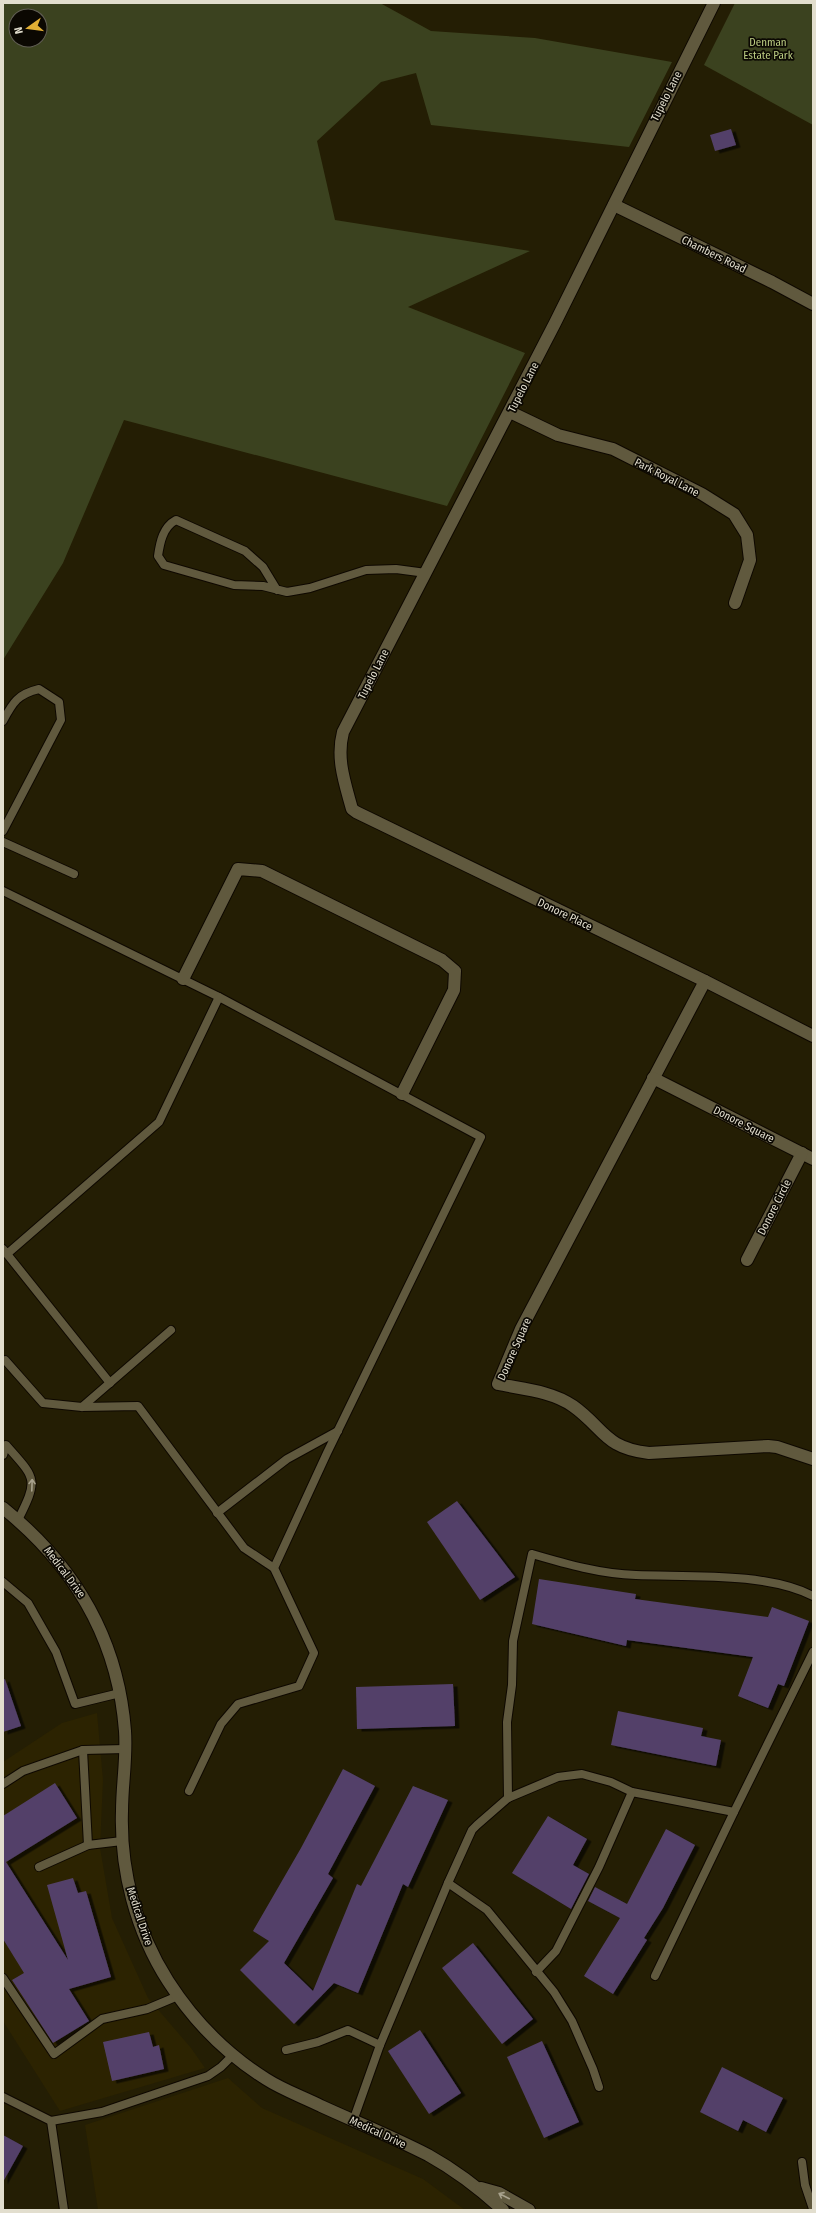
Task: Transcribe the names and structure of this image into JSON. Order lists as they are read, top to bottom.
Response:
{
  "streets": {
    "street": [
      "Tupelo Lane",
      "Chambers Road",
      "Park Royal Lane",
      "Donore Place",
      "Donore Square",
      "Donore Circle",
      "Medical Drive"
    ]
  },
  "crossings": [
    ["Tupelo Lane", "Chambers Road"],
    ["Tupelo Lane", "Park Royal Lane"],
    ["Tupelo Lane", "Donore Place"],
    ["Donore Place", "Donore Square"],
    ["Donore Square", "Donore Circle"]
  ],
  "parks": ["Denman Estate Park"],
  "north": "left"
}
